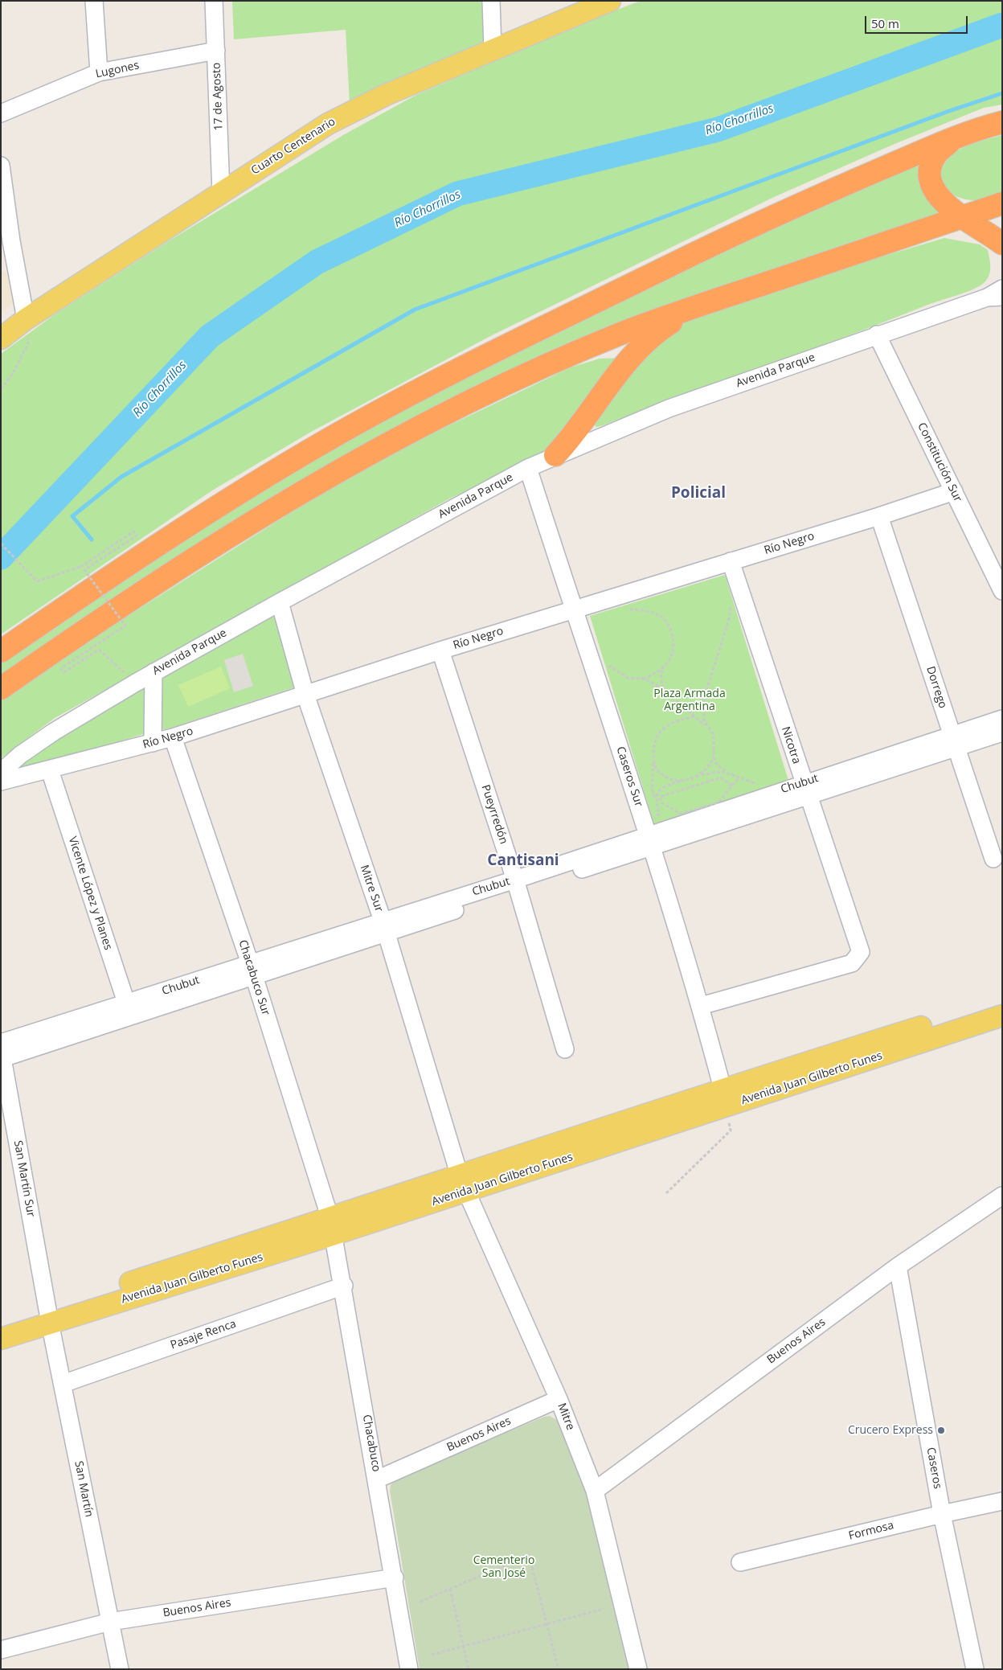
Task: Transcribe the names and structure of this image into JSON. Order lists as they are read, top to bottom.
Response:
{
  "streets": {
    "main road": ["Cuarto Centenario", "Avenida Juan Gilberto Funes"],
    "street": [
      "Lugones",
      "17 de Agosto",
      "Avenida Parque",
      "Constitución Sur",
      "Río Negro",
      "Dorrego",
      "Nicotra",
      "Caseros Sur",
      "Chubut",
      "Pueyrredón",
      "Mitre Sur",
      "Vicente López y Planes",
      "Chacabuco Sur",
      "San Martín Sur",
      "Pasaje Renca",
      "Buenos Aires",
      "Mitre",
      "Chacabuco",
      "Caseros",
      "San Martín",
      "Formosa"
    ]
  },
  "crossings": [
    ["Lugones", "17 de Agosto"],
    ["17 de Agosto", "Cuarto Centenario"],
    ["Avenida Parque", "Constitución Sur"],
    ["Avenida Parque", "Caseros Sur"],
    ["Avenida Parque", "Mitre Sur"],
    ["Constitución Sur", "Río Negro"],
    ["Río Negro", "Dorrego"],
    ["Río Negro", "Nicotra"],
    ["Río Negro", "Caseros Sur"],
    ["Río Negro", "Pueyrredón"],
    ["Río Negro", "Mitre Sur"],
    ["Río Negro", "Vicente López y Planes"],
    ["Río Negro", "Chacabuco Sur"],
    ["Dorrego", "Chubut"],
    ["Nicotra", "Caseros Sur"],
    ["Nicotra", "Chubut"],
    ["Caseros Sur", "Chubut"],
    ["Caseros Sur", "Avenida Juan Gilberto Funes"],
    ["Chubut", "Pueyrredón"],
    ["Chubut", "Mitre Sur"],
    ["Chubut", "Vicente López y Planes"],
    ["Chubut", "Chacabuco Sur"],
    ["Chubut", "San Martín Sur"],
    ["Mitre Sur", "Avenida Juan Gilberto Funes"],
    ["Mitre Sur", "Mitre"],
    ["Chacabuco Sur", "Avenida Juan Gilberto Funes"],
    ["Chacabuco Sur", "Chacabuco"],
    ["Avenida Juan Gilberto Funes", "San Martín Sur"],
    ["Avenida Juan Gilberto Funes", "Mitre"],
    ["Avenida Juan Gilberto Funes", "Chacabuco"],
    ["Avenida Juan Gilberto Funes", "San Martín"],
    ["San Martín Sur", "San Martín"],
    ["Pasaje Renca", "Chacabuco"],
    ["Pasaje Renca", "San Martín"],
    ["Buenos Aires", "Mitre"],
    ["Buenos Aires", "Chacabuco"],
    ["Buenos Aires", "Caseros"],
    ["Buenos Aires", "San Martín"],
    ["Caseros", "Formosa"]
  ],
  "districts": ["Policial", "Cantisani"],
  "water": ["Río Chorrillos"],
  "parks": ["Plaza Armada Argentina", "Cementerio San José"],
  "places": ["Crucero Express"],
  "scale_bar": "50 m"
}
